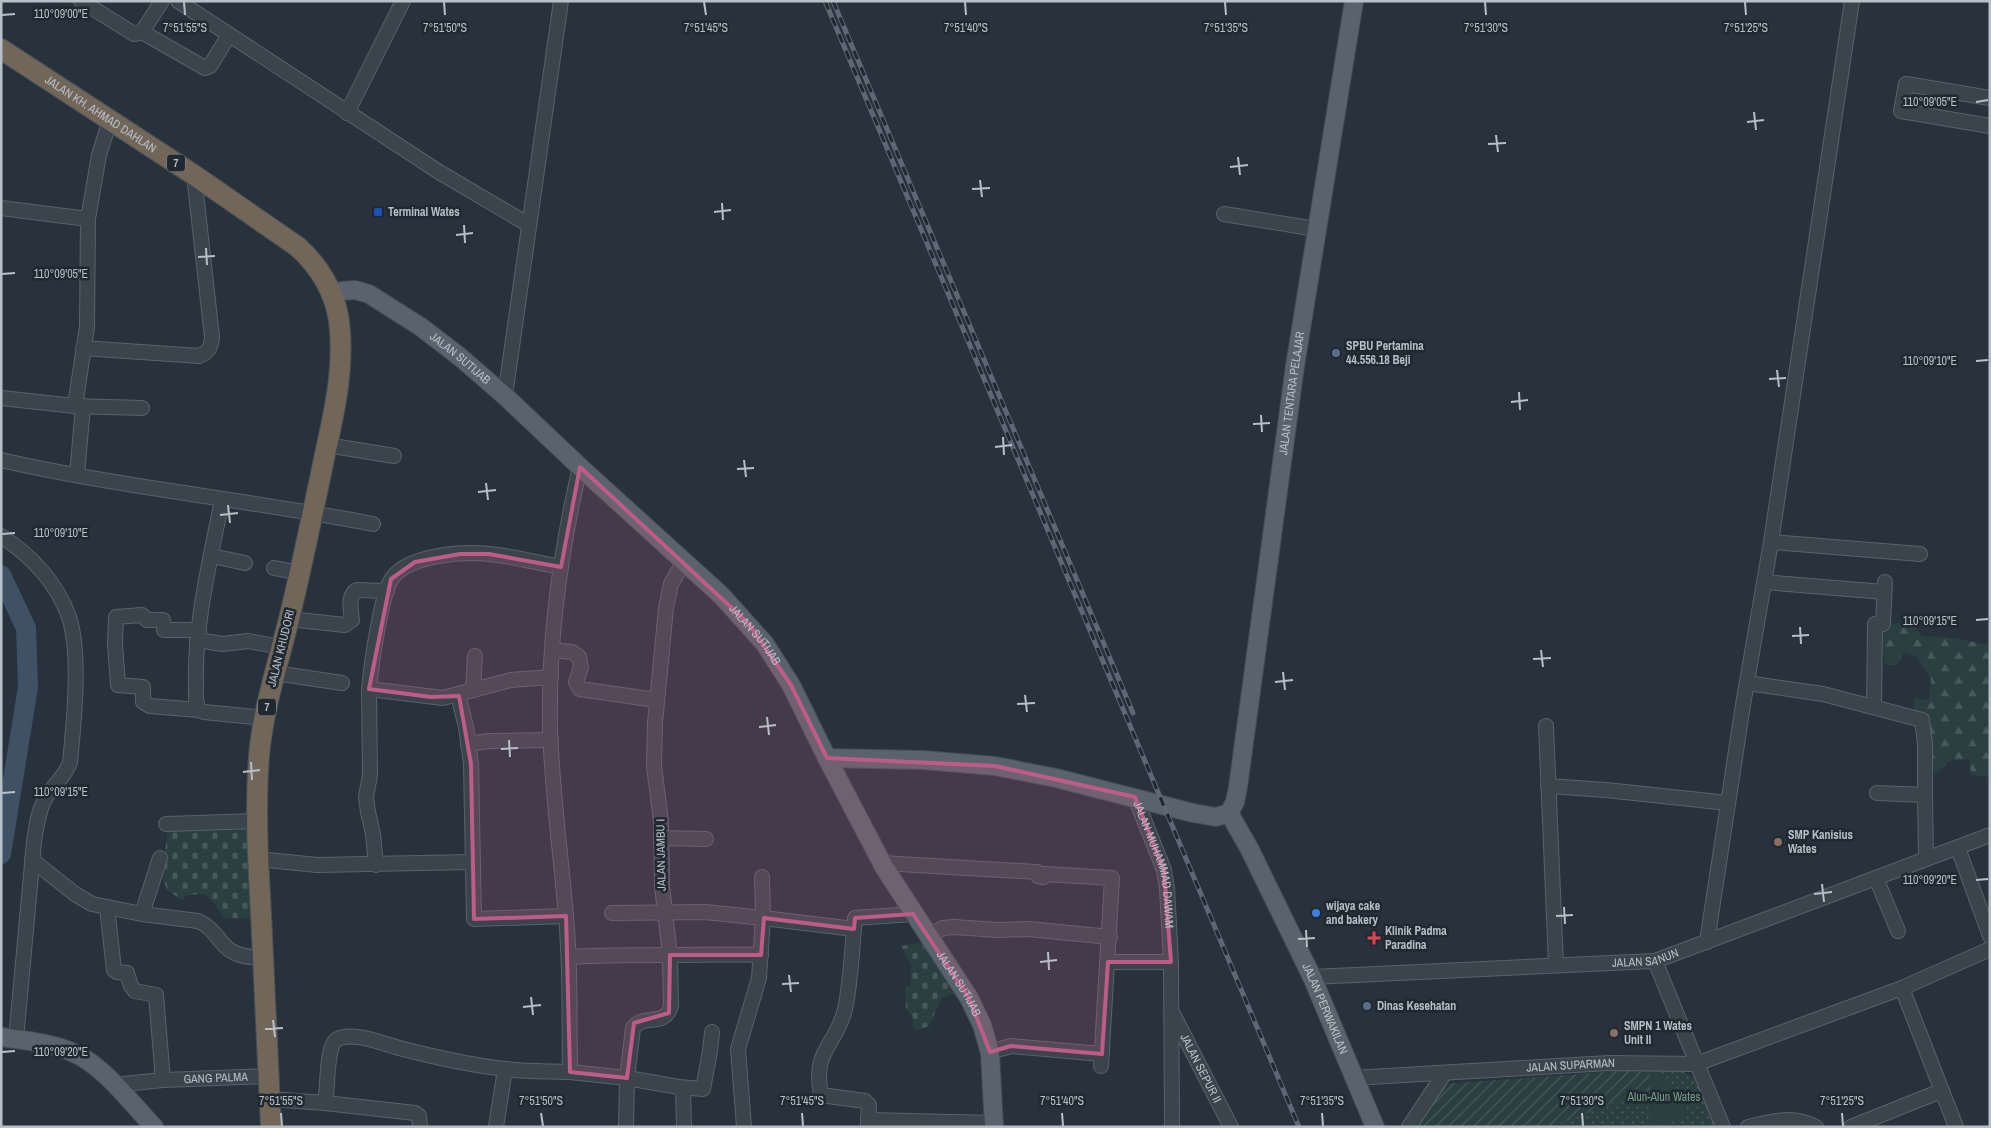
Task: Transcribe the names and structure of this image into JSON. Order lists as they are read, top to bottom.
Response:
{
  "streets": {
    "highway": ["JALAN KH. AHMAD DAHLAN", "7", "JALAN KHUDORI"],
    "main road": [
      "JALAN SUTIJAB",
      "JALAN TENTARA PELAJAR",
      "JALAN MUHAMMAD DAWAM",
      "JALAN PERWAKILAN"
    ],
    "street": [
      "JALAN JAMBU I",
      "JALAN SANUN",
      "JALAN SUPARMAN",
      "JALAN SEPUR II",
      "GANG PALMA"
    ]
  },
  "crossings": [
    ["JALAN KH. AHMAD DAHLAN", "JALAN SUTIJAB"],
    ["JALAN KH. AHMAD DAHLAN", "JALAN KHUDORI"],
    ["JALAN SUTIJAB", "JALAN KHUDORI"],
    ["JALAN SUTIJAB", "JALAN JAMBU I"],
    ["JALAN SUTIJAB", "JALAN MUHAMMAD DAWAM"],
    ["JALAN TENTARA PELAJAR", "JALAN PERWAKILAN"],
    ["JALAN KHUDORI", "GANG PALMA"],
    ["JALAN MUHAMMAD DAWAM", "JALAN SEPUR II"],
    ["JALAN SANUN", "JALAN PERWAKILAN"],
    ["JALAN PERWAKILAN", "JALAN SUPARMAN"]
  ],
  "parks": ["Alun-Alun Wates"],
  "places": {
    "transit": ["Terminal Wates"],
    "other": [
      "SPBU Pertamina 44.556.18 Beji",
      "SMP Kanisius Wates",
      "wijaya cake and bakery",
      "Dinas Kesehatan",
      "SMPN 1 Wates Unit II"
    ],
    "health": ["Klinik Padma Paradina"]
  },
  "coordinates": [
    "110°09'00\"E",
    "7°51'55\"S",
    "7°51'50\"S",
    "7°51'45\"S",
    "7°51'40\"S",
    "7°51'35\"S",
    "7°51'30\"S",
    "7°51'25\"S",
    "110°09'05\"E",
    "110°09'10\"E",
    "110°09'15\"E",
    "110°09'20\"E"
  ]
}
